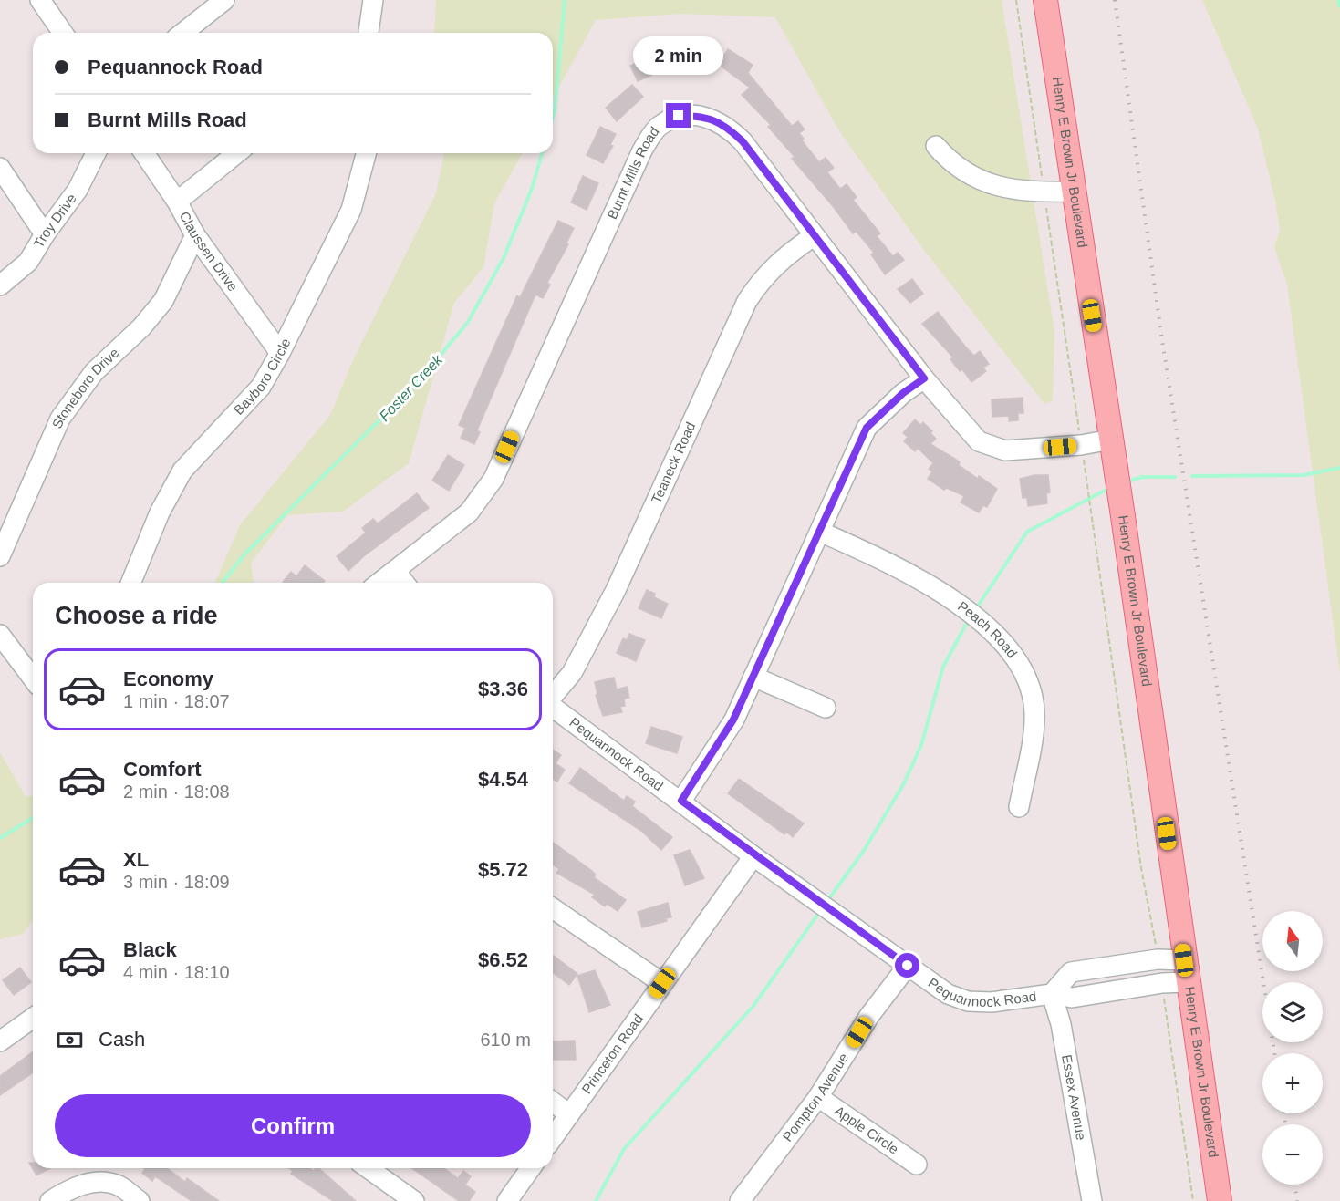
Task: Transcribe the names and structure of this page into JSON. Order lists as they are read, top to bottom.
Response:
{
  "streets": {
    "main road": ["Henry E Brown Jr Boulevard"],
    "street": [
      "Burnt Mills Road",
      "Troy Drive",
      "Claussen Drive",
      "Bayboro Circle",
      "Stoneboro Drive",
      "Teaneck Road",
      "Peach Road",
      "Pequannock Road",
      "Princeton Road",
      "Pompton Avenue",
      "Essex Avenue",
      "Apple Circle"
    ]
  },
  "crossings": [
    ["Henry E Brown Jr Boulevard", "Burnt Mills Road"],
    ["Henry E Brown Jr Boulevard", "Pequannock Road"],
    ["Burnt Mills Road", "Teaneck Road"],
    ["Claussen Drive", "Bayboro Circle"],
    ["Claussen Drive", "Stoneboro Drive"],
    ["Pequannock Road", "Princeton Road"],
    ["Pequannock Road", "Pompton Avenue"],
    ["Pequannock Road", "Essex Avenue"],
    ["Pompton Avenue", "Apple Circle"]
  ],
  "water": ["Foster Creek"],
  "north": "top",
  "page": {
    "banner": ["Pequannock Road", "Burnt Mills Road"],
    "bubble": "2 min",
    "heading": "Choose a ride",
    "list": [
      {
        "name": "Economy",
        "note": "1 min · 18:07",
        "value": "$3.36"
      },
      {
        "name": "Comfort",
        "note": "2 min · 18:08",
        "value": "$4.54"
      },
      {
        "name": "XL",
        "note": "3 min · 18:09",
        "value": "$5.72"
      },
      {
        "name": "Black",
        "note": "4 min · 18:10",
        "value": "$6.52"
      }
    ],
    "map_buttons": ["+", "−"],
    "pay": ["Cash", "610 m"],
    "buttons": "Confirm"
  }
}
